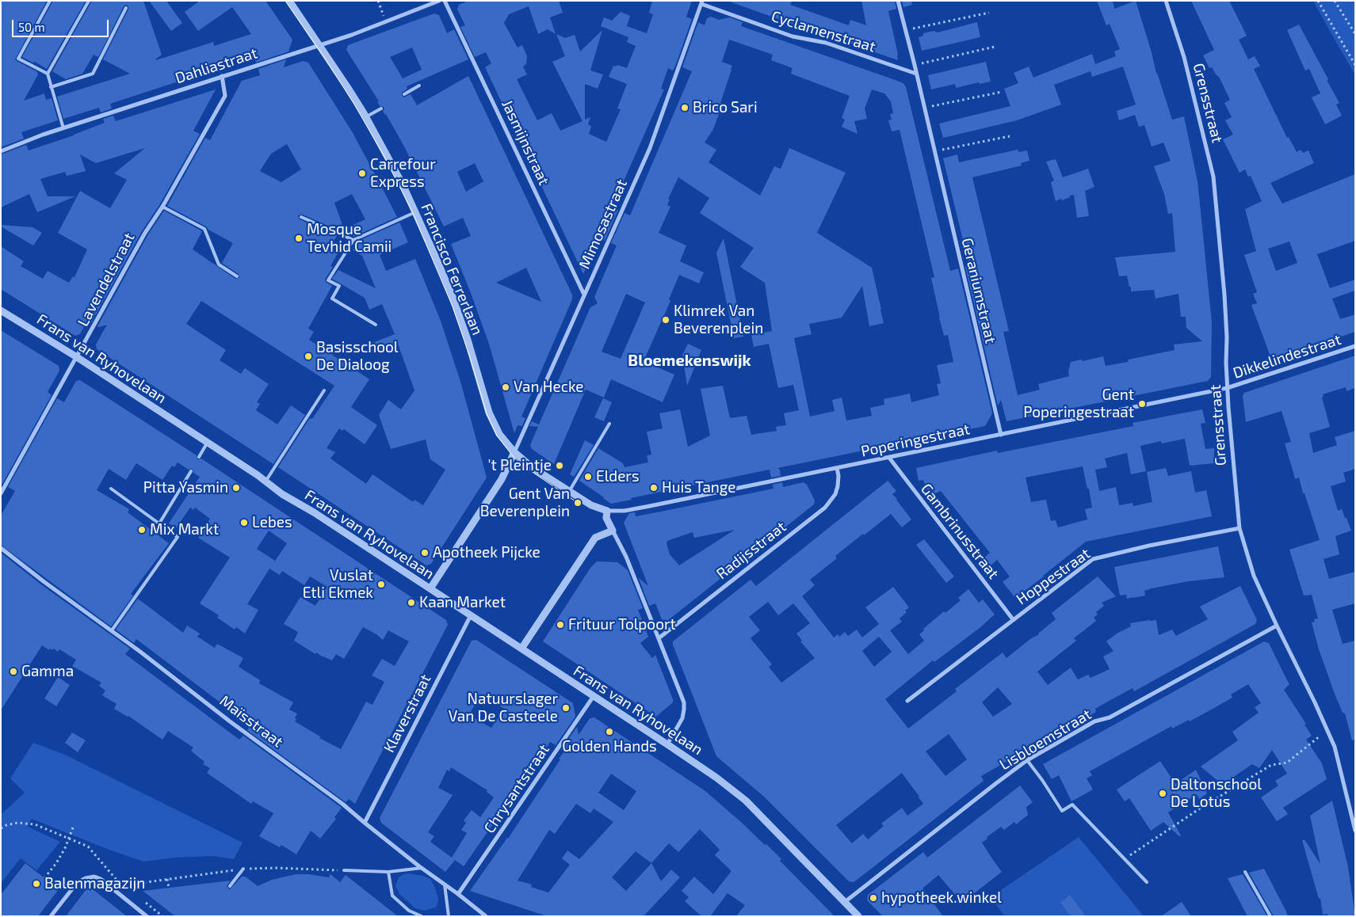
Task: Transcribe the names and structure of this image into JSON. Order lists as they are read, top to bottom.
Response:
{
  "streets": {
    "street": [
      "Cyclamenstraat",
      "Dahliastraat",
      "Grensstraat",
      "Jasmijnstraat",
      "Mimosastraat",
      "Francisco Ferrerlaan",
      "Lavendelstraat",
      "Geraniumstraat",
      "Dikkelindestraat",
      "Frans van Ryhovelaan",
      "Poperingestraat",
      "Gambrinusstraat",
      "Radijsstraat",
      "Hoppestraat",
      "Klaverstraat",
      "Maïsstraat",
      "Lisbloemstraat",
      "Chrysantstraat"
    ]
  },
  "crossings": [
    ["Cyclamenstraat", "Mimosastraat"],
    ["Cyclamenstraat", "Geraniumstraat"],
    ["Dahliastraat", "Francisco Ferrerlaan"],
    ["Dahliastraat", "Lavendelstraat"],
    ["Grensstraat", "Dikkelindestraat"],
    ["Grensstraat", "Poperingestraat"],
    ["Grensstraat", "Hoppestraat"],
    ["Grensstraat", "Lisbloemstraat"],
    ["Jasmijnstraat", "Mimosastraat"],
    ["Mimosastraat", "Francisco Ferrerlaan"],
    ["Francisco Ferrerlaan", "Poperingestraat"],
    ["Lavendelstraat", "Frans van Ryhovelaan"],
    ["Geraniumstraat", "Poperingestraat"],
    ["Dikkelindestraat", "Poperingestraat"],
    ["Frans van Ryhovelaan", "Klaverstraat"],
    ["Frans van Ryhovelaan", "Lisbloemstraat"],
    ["Frans van Ryhovelaan", "Chrysantstraat"],
    ["Poperingestraat", "Gambrinusstraat"],
    ["Poperingestraat", "Radijsstraat"],
    ["Gambrinusstraat", "Hoppestraat"],
    ["Klaverstraat", "Maïsstraat"],
    ["Maïsstraat", "Chrysantstraat"]
  ],
  "districts": ["Bloemekenswijk"],
  "places": [
    "Brico Sari",
    "Carrefour Express",
    "Mosque Tevhid Camii",
    "Klimrek Van Beverenplein",
    "Basisschool De Dialoog",
    "Van Hecke",
    "Gent Poperingestraat",
    "'t Pleintje",
    "Elders",
    "Pitta Yasmin",
    "Huis Tange",
    "Gent Van Beverenplein",
    "Lebes",
    "Mix Markt",
    "Apotheek Pijcke",
    "Vuslat Etli Ekmek",
    "Kaan Market",
    "Frituur Tolpoort",
    "Gamma",
    "Natuurslager Van De Casteele",
    "Golden Hands",
    "Daltonschool De Lotus",
    "Balenmagazijn",
    "hypotheek.winkel"
  ],
  "scale_bar": "50 m"
}
